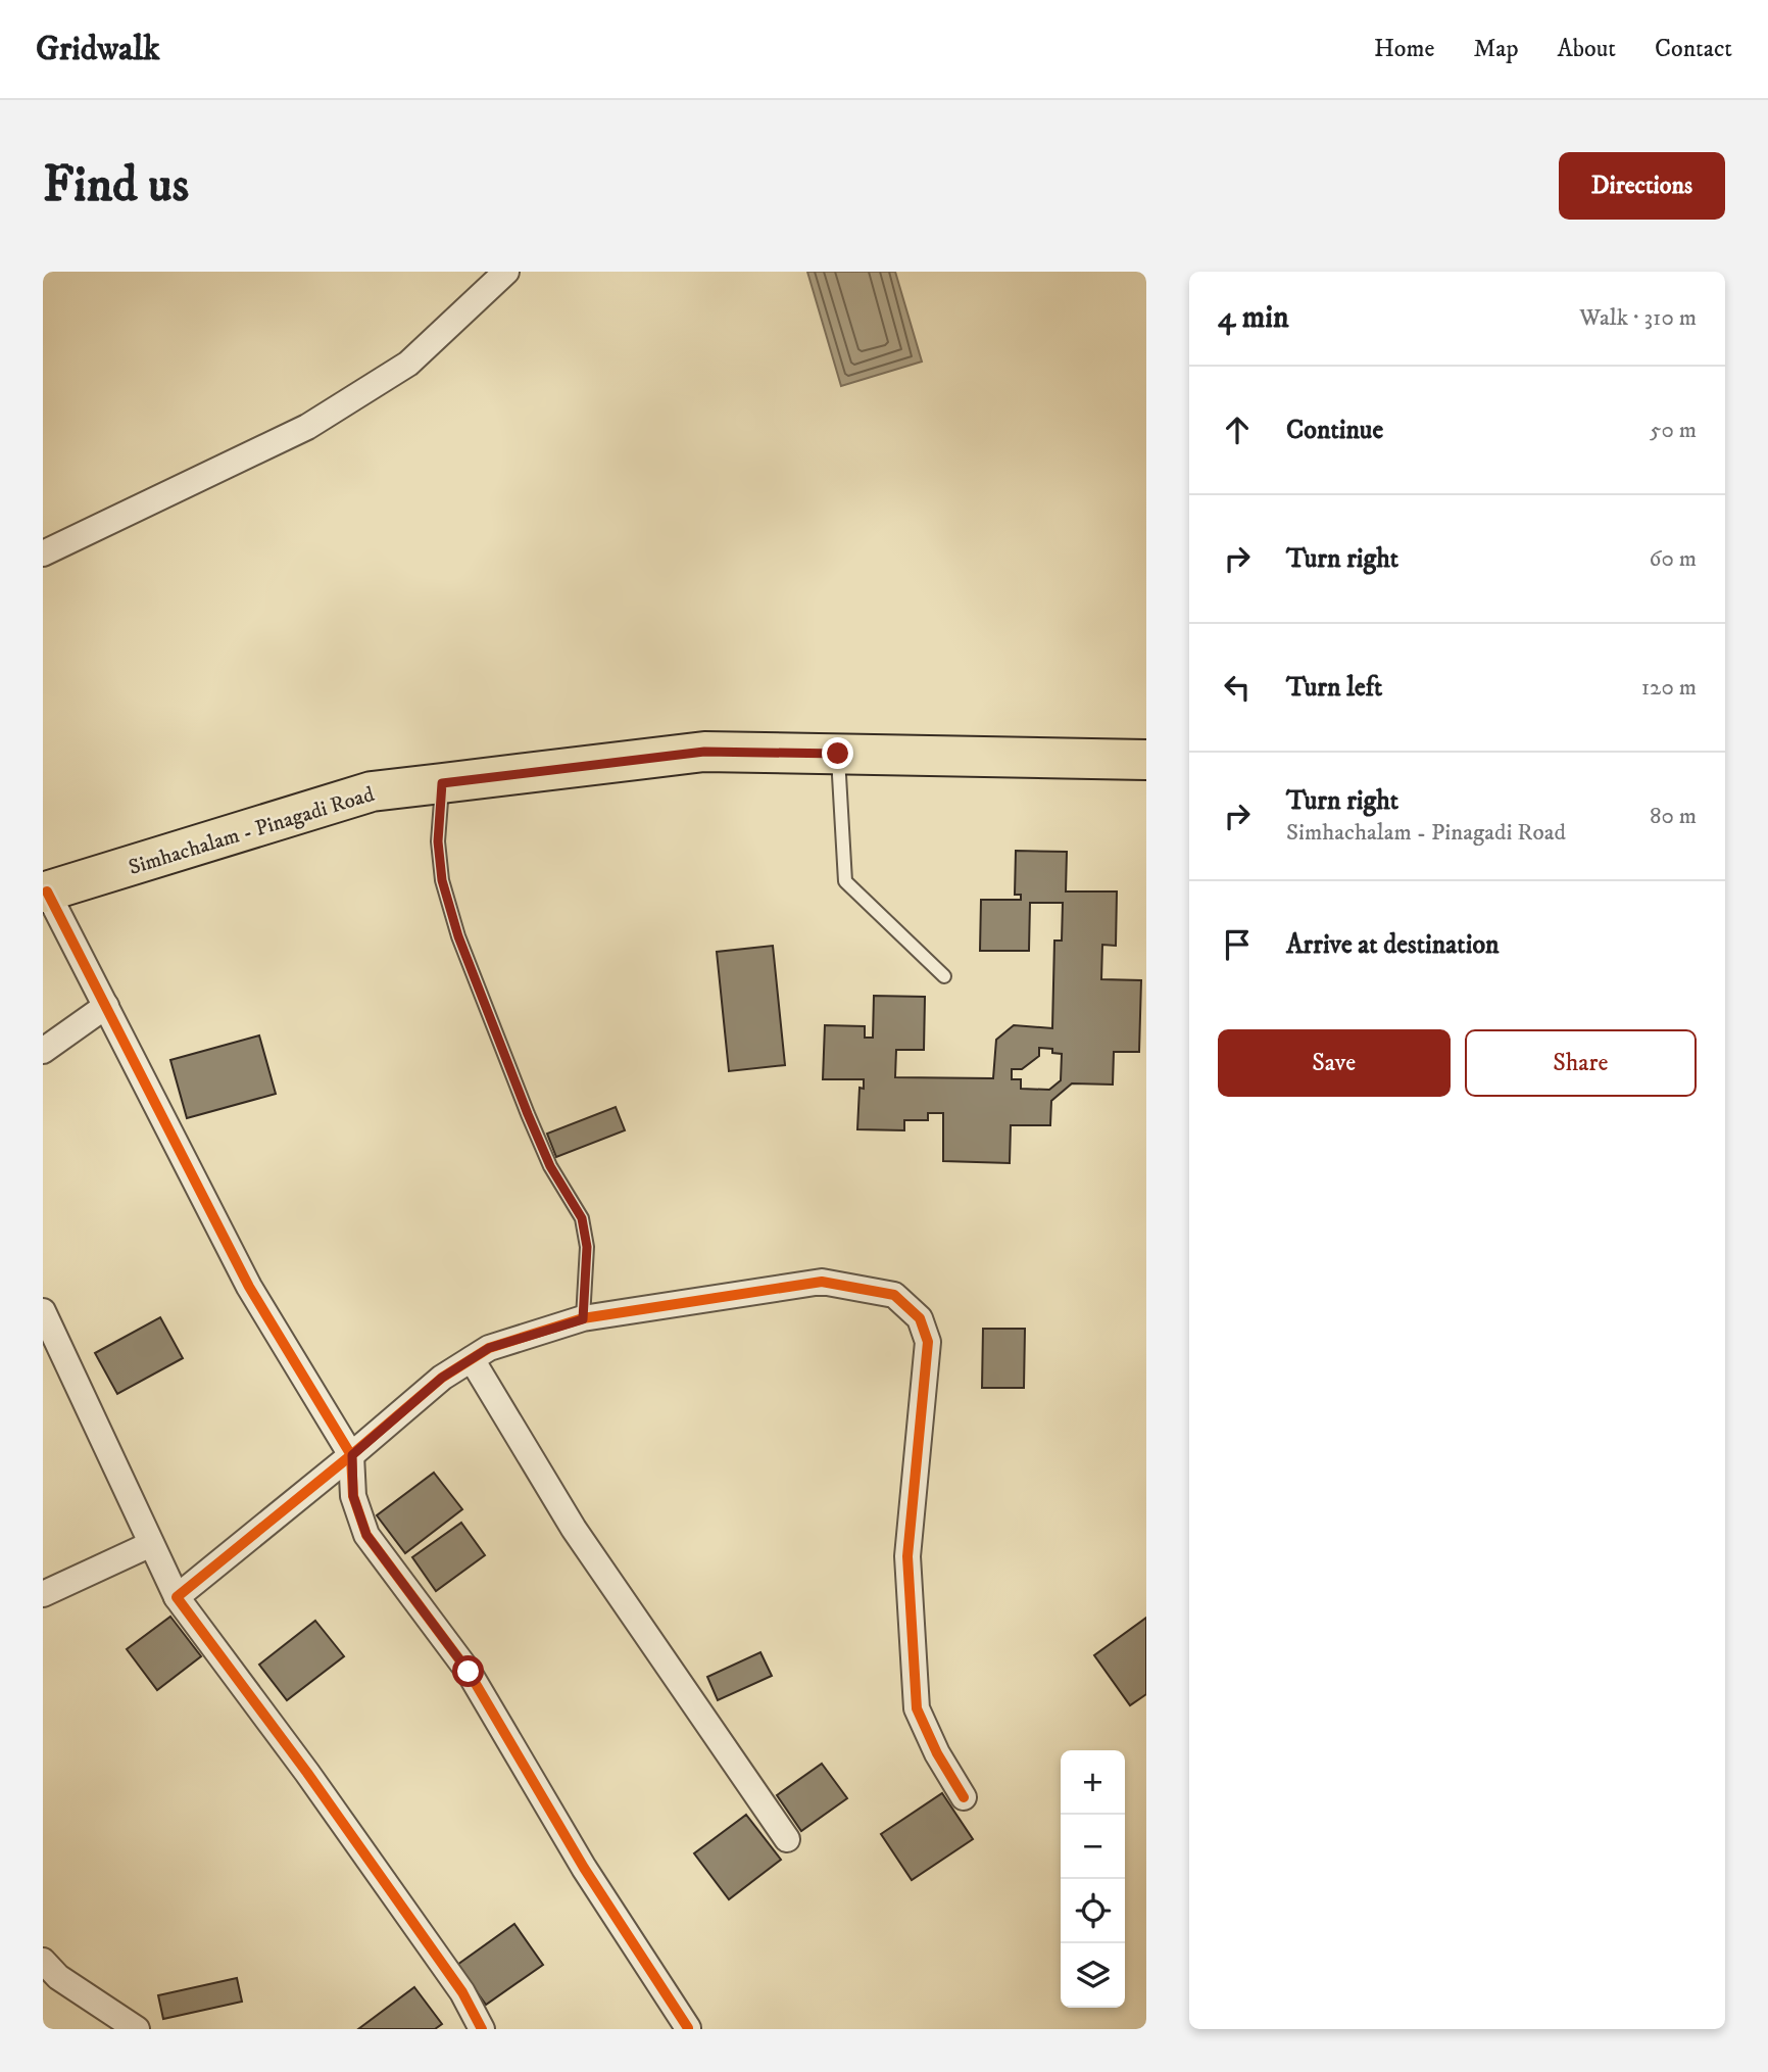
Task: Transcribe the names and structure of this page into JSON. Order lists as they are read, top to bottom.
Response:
{
  "streets": {
    "main road": ["Simhachalam - Pinagadi Road"]
  },
  "page": {
    "header": "Gridwalk",
    "nav": [
      "Home",
      "Map",
      "About",
      "Contact"
    ],
    "buttons": [
      "Directions",
      ["Save", "Share"]
    ],
    "title": "Find us",
    "heading": ["4 min", "Walk · 310 m"],
    "list": [
      ["Continue", "50 m"],
      ["Turn right", "60 m"],
      ["Turn left", "120 m"],
      ["Turn right", "Simhachalam - Pinagadi Road", "80 m"],
      "Arrive at destination"
    ],
    "map_buttons": ["+", "−"]
  }
}
